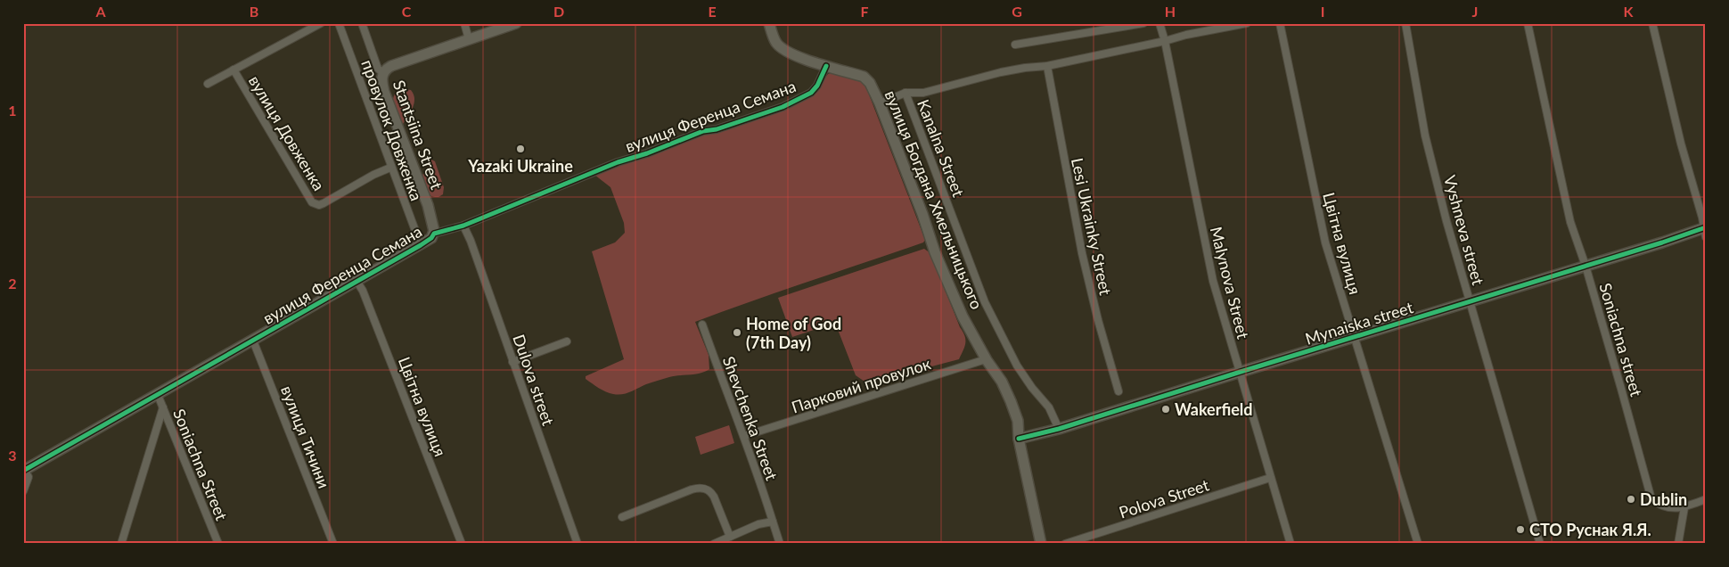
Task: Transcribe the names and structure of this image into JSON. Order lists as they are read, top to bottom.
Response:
{
  "streets": {
    "street": [
      "вулиця Ференца Семана",
      "провулок Довженка",
      "вулиця Довженка",
      "Stantsiina Street",
      "Kanalna Street",
      "вулиця Богдана Хмельницького",
      "Lesi Ukrainky Street",
      "Vyshneva street",
      "Цвітна вулиця",
      "Malynova Street",
      "Mynaiska street",
      "Soniachna street",
      "Dulova street",
      "Парковий провулок",
      "Shevchenka Street",
      "вулиця Тичини",
      "Soniachna Street",
      "Polova Street"
    ]
  },
  "crossings": [
    ["вулиця Ференца Семана", "провулок Довженка"],
    ["вулиця Ференца Семана", "Stantsiina Street"],
    ["вулиця Ференца Семана", "вулиця Богдана Хмельницького"],
    ["вулиця Ференца Семана", "Цвітна вулиця"],
    ["вулиця Ференца Семана", "Dulova street"],
    ["вулиця Ференца Семана", "вулиця Тичини"],
    ["вулиця Ференца Семана", "Soniachna Street"],
    ["провулок Довженка", "вулиця Довженка"],
    ["Kanalna Street", "Lesi Ukrainky Street"],
    ["Kanalna Street", "Malynova Street"],
    ["Kanalna Street", "Mynaiska street"],
    ["вулиця Богдана Хмельницького", "Mynaiska street"],
    ["вулиця Богдана Хмельницького", "Парковий провулок"],
    ["Vyshneva street", "Mynaiska street"],
    ["Цвітна вулиця", "Mynaiska street"],
    ["Malynova Street", "Mynaiska street"],
    ["Malynova Street", "Polova Street"],
    ["Mynaiska street", "Soniachna street"],
    ["Парковий провулок", "Shevchenka Street"]
  ],
  "places": [
    "Yazaki Ukraine",
    "Home of God (7th Day)",
    "Wakerfield",
    "Dublin",
    "СТО Руснак Я.Я."
  ],
  "grid": {
    "columns": [
      "A",
      "B",
      "C",
      "D",
      "E",
      "F",
      "G",
      "H",
      "I",
      "J",
      "K"
    ],
    "rows": ["1", "2", "3"]
  }
}
